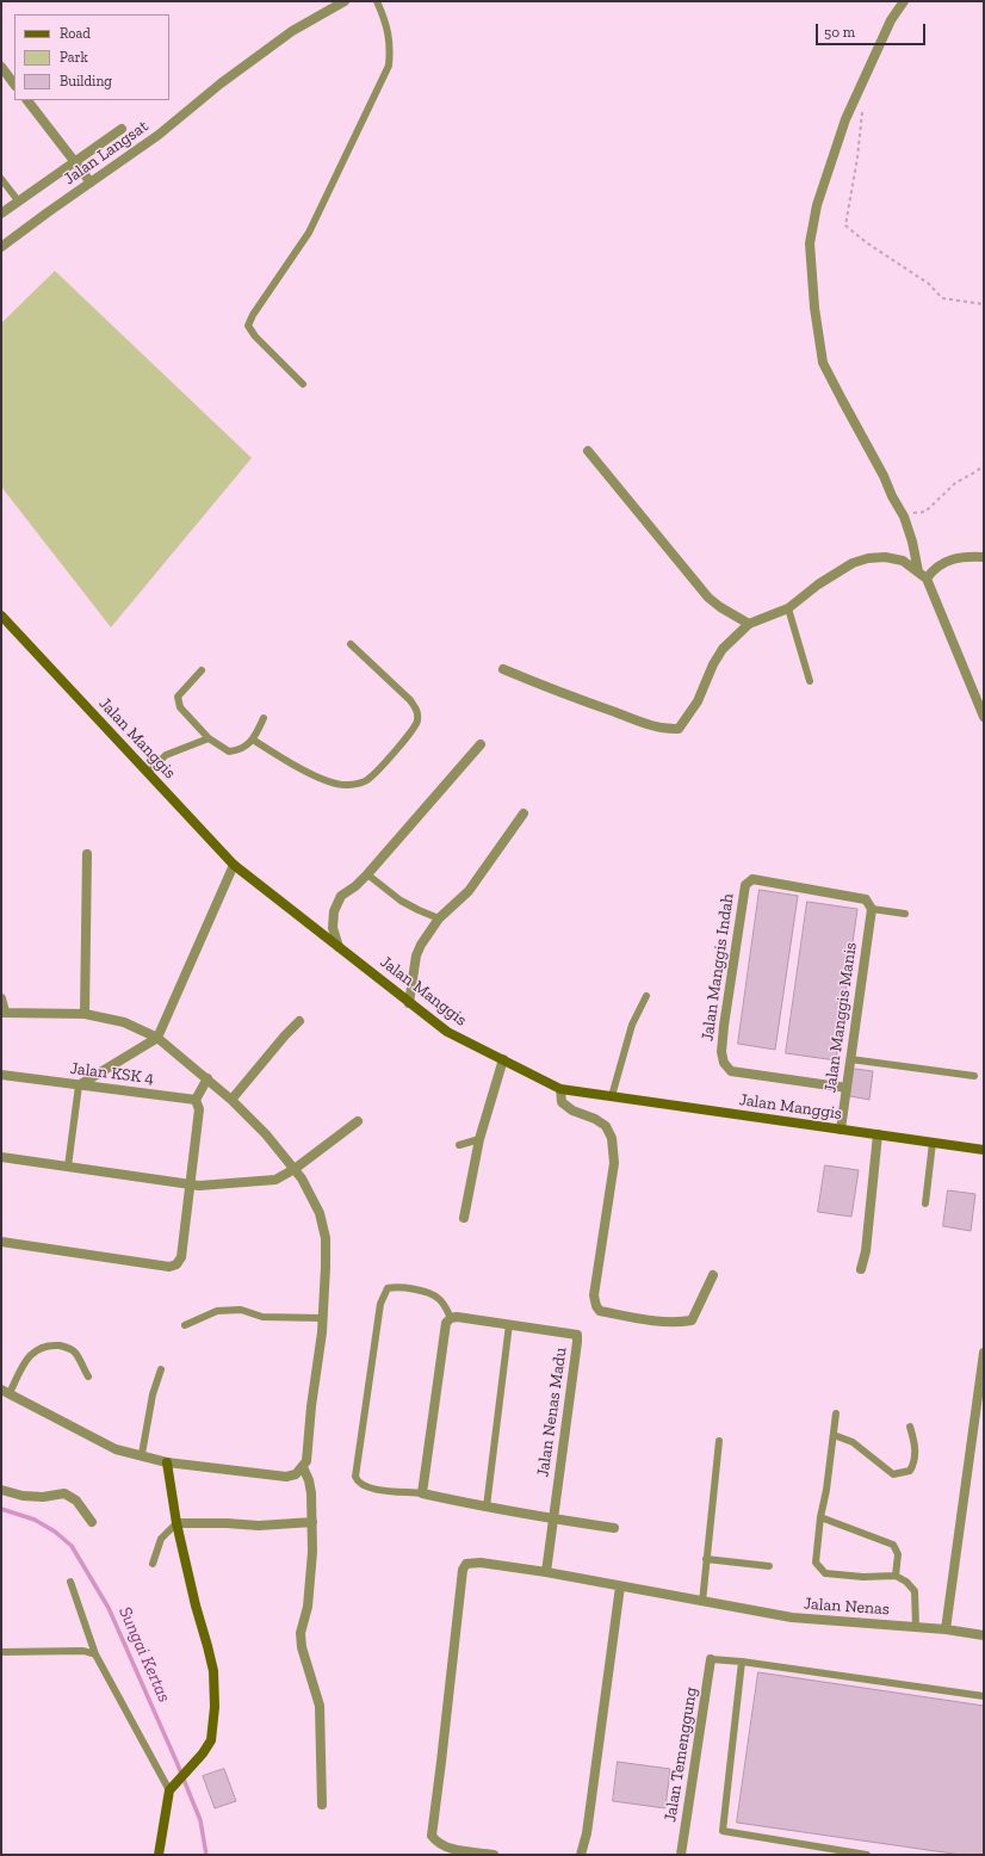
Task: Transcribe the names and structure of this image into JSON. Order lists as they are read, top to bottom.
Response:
{
  "streets": {
    "street": [
      "Jalan Langsat",
      "Jalan Manggis",
      "Jalan Manggis Indah",
      "Jalan Manggis Manis",
      "Jalan KSK 4",
      "Jalan Nenas Madu",
      "Jalan Nenas",
      "Jalan Temenggung"
    ]
  },
  "crossings": [
    ["Jalan Manggis", "Jalan Manggis Manis"],
    ["Jalan Manggis Indah", "Jalan Manggis Manis"],
    ["Jalan Nenas Madu", "Jalan Nenas"]
  ],
  "water": ["Sungai Kertas"],
  "legend": ["Road", "Park", "Building"],
  "scale_bar": "50 m"
}
